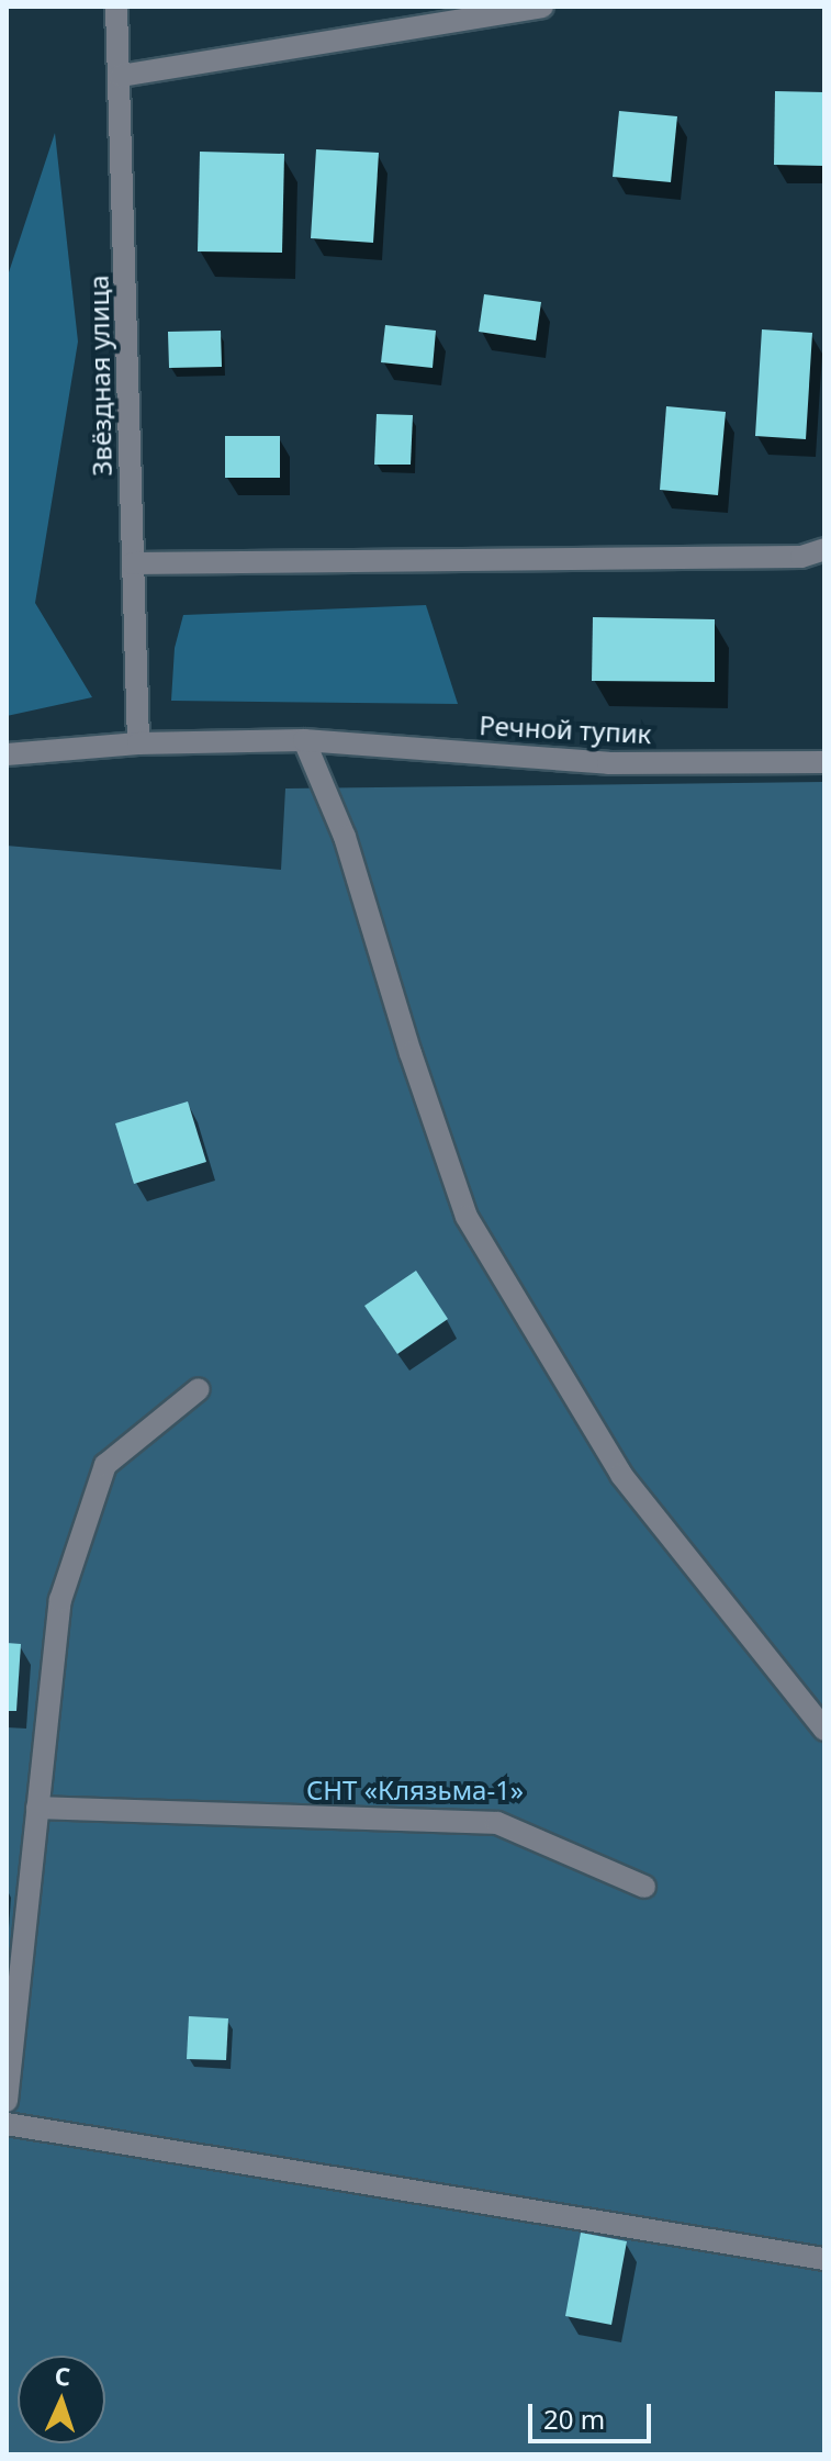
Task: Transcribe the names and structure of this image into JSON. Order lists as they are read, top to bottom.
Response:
{
  "streets": {
    "street": ["Звёздная улица", "Речной тупик"]
  },
  "crossings": [
    ["Звёздная улица", "Речной тупик"]
  ],
  "parks": ["СНТ «Клязьма-1»"],
  "scale_bar": "20 m",
  "north": "top"
}
